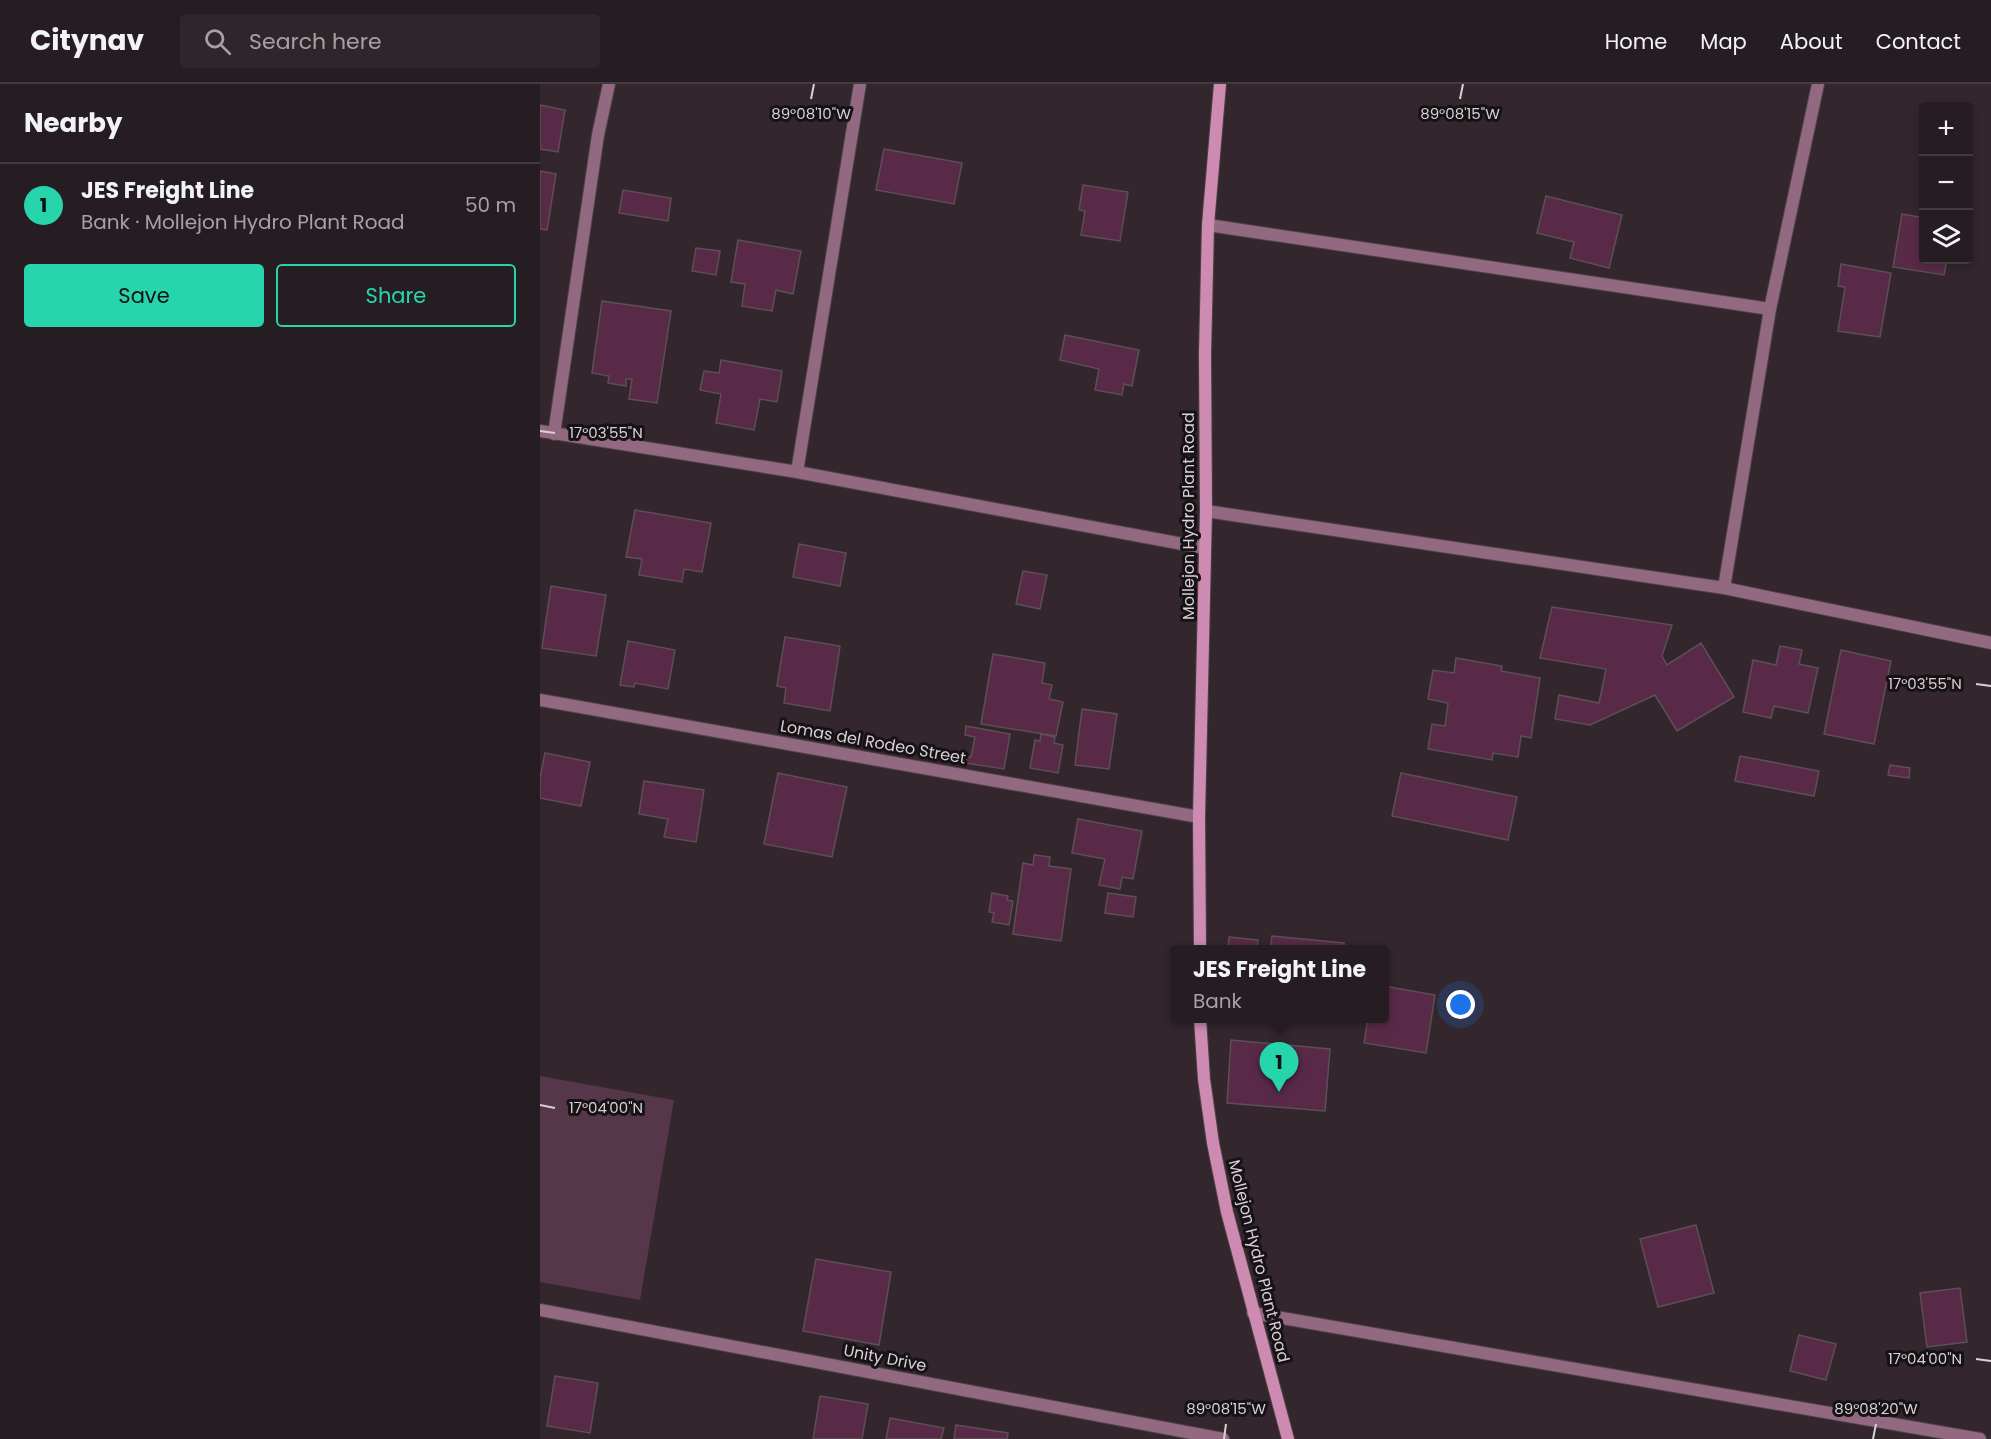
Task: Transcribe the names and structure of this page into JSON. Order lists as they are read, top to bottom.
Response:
{
  "streets": {
    "street": ["Mollejon Hydro Plant Road", "Lomas del Rodeo Street", "Unity Drive"]
  },
  "crossings": [
    ["Mollejon Hydro Plant Road", "Lomas del Rodeo Street"]
  ],
  "page": {
    "header": "Citynav",
    "search": "Search here",
    "nav": [
      "Home",
      "Map",
      "About",
      "Contact"
    ],
    "heading": "Nearby",
    "map_buttons": ["+", "−"],
    "list": [
      {
        "mark": "1",
        "name": "JES Freight Line",
        "note": "Bank · Mollejon Hydro Plant Road",
        "value": "50 m"
      }
    ],
    "buttons": ["Save", "Share"],
    "popup": ["JES Freight Line", "Bank"],
    "pins": "1"
  },
  "coordinates": [
    "89°08'10\"W",
    "89°08'15\"W",
    "17°03'55\"N",
    "17°04'00\"N",
    "89°08'20\"W"
  ]
}
